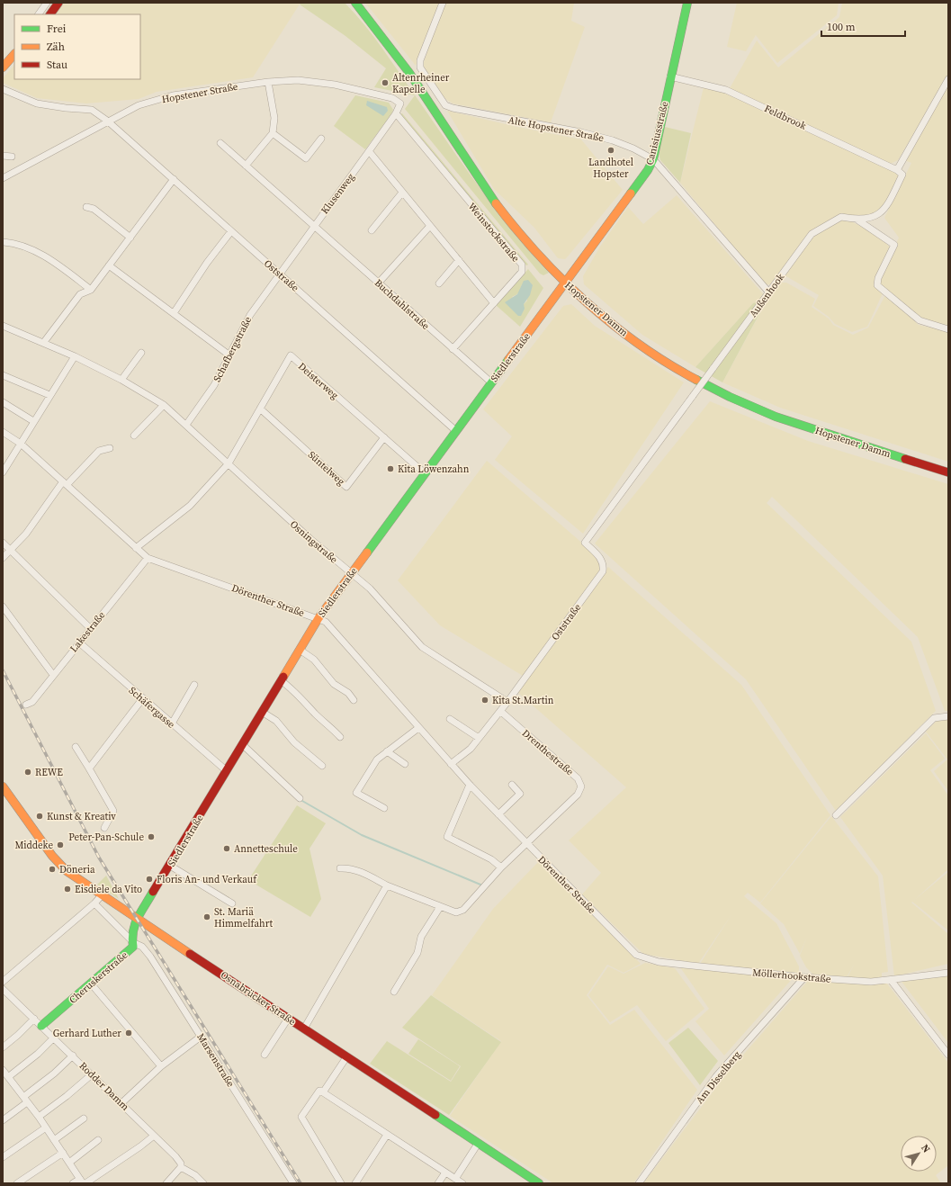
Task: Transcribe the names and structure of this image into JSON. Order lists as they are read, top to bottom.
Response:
{
  "streets": {
    "main road": [
      "Canisiusstraße",
      "Hopstener Damm",
      "Siedlerstraße",
      "Cheruskerstraße",
      "Osnabrücker Straße"
    ],
    "street": [
      "Hopstener Straße",
      "Feldbrook",
      "Alte Hopstener Straße",
      "Klusenweg",
      "Weinstockstraße",
      "Oststraße",
      "Außenhook",
      "Buchdahlstraße",
      "Schafbergstraße",
      "Deisterweg",
      "Süntelweg",
      "Osningstraße",
      "Dörenther Straße",
      "Lakestraße",
      "Schäfergasse",
      "Drenthestraße",
      "Möllerhookstraße",
      "Marsenstraße",
      "Am Disselberg",
      "Rodder Damm"
    ]
  },
  "crossings": [
    ["Hopstener Straße", "Klusenweg"],
    ["Hopstener Straße", "Weinstockstraße"],
    ["Hopstener Straße", "Oststraße"],
    ["Feldbrook", "Canisiusstraße"],
    ["Feldbrook", "Außenhook"],
    ["Alte Hopstener Straße", "Canisiusstraße"],
    ["Alte Hopstener Straße", "Außenhook"],
    ["Canisiusstraße", "Hopstener Damm"],
    ["Canisiusstraße", "Siedlerstraße"],
    ["Klusenweg", "Weinstockstraße"],
    ["Klusenweg", "Oststraße"],
    ["Klusenweg", "Buchdahlstraße"],
    ["Klusenweg", "Schafbergstraße"],
    ["Weinstockstraße", "Buchdahlstraße"],
    ["Oststraße", "Außenhook"],
    ["Oststraße", "Schafbergstraße"],
    ["Oststraße", "Siedlerstraße"],
    ["Oststraße", "Osningstraße"],
    ["Buchdahlstraße", "Siedlerstraße"],
    ["Hopstener Damm", "Siedlerstraße"],
    ["Schafbergstraße", "Osningstraße"],
    ["Siedlerstraße", "Deisterweg"],
    ["Siedlerstraße", "Osningstraße"],
    ["Siedlerstraße", "Dörenther Straße"],
    ["Siedlerstraße", "Schäfergasse"],
    ["Siedlerstraße", "Cheruskerstraße"],
    ["Siedlerstraße", "Osnabrücker Straße"],
    ["Deisterweg", "Süntelweg"],
    ["Deisterweg", "Osningstraße"],
    ["Dörenther Straße", "Lakestraße"],
    ["Dörenther Straße", "Drenthestraße"],
    ["Dörenther Straße", "Möllerhookstraße"],
    ["Lakestraße", "Schäfergasse"],
    ["Möllerhookstraße", "Am Disselberg"],
    ["Cheruskerstraße", "Osnabrücker Straße"],
    ["Cheruskerstraße", "Marsenstraße"],
    ["Cheruskerstraße", "Rodder Damm"]
  ],
  "places": [
    "Altenrheiner Kapelle",
    "Landhotel Hopster",
    "Kita Löwenzahn",
    "Kita St.Martin",
    "REWE",
    "Kunst & Kreativ",
    "Peter-Pan-Schule",
    "Middeke",
    "Annetteschule",
    "Döneria",
    "Floris An- und Verkauf",
    "Eisdiele da Vito",
    "St. Mariä Himmelfahrt",
    "Gerhard Luther"
  ],
  "legend": ["Frei", "Zäh", "Stau"],
  "scale_bar": "100 m",
  "north": "top right"
}
